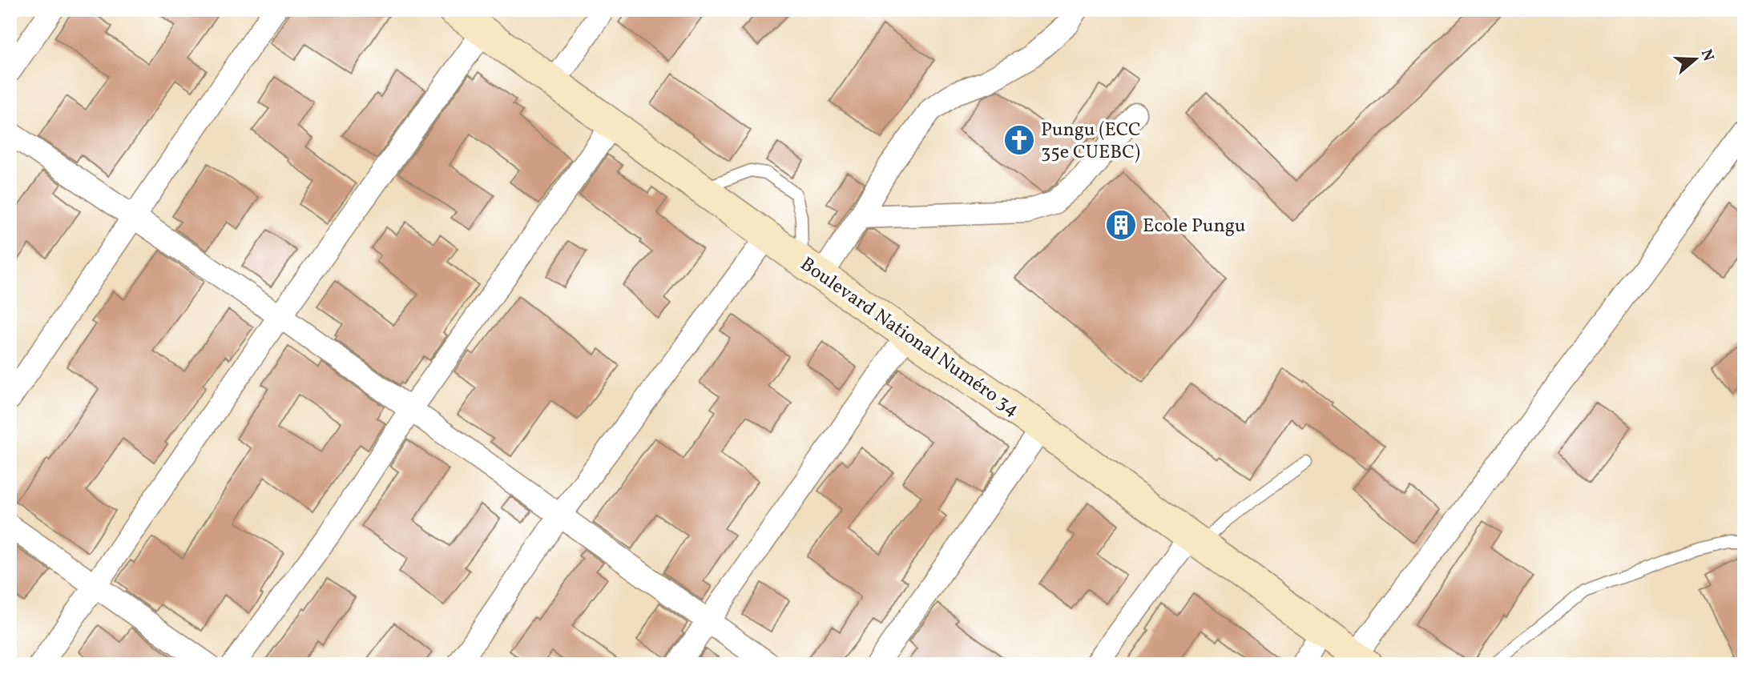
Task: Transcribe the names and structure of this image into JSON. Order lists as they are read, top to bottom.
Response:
{
  "streets": {
    "main road": ["Boulevard National Numéro 34"]
  },
  "places": {
    "church": ["Pungu (ECC 35e CUEBC)"],
    "building": ["Ecole Pungu"]
  },
  "north": "right"
}
